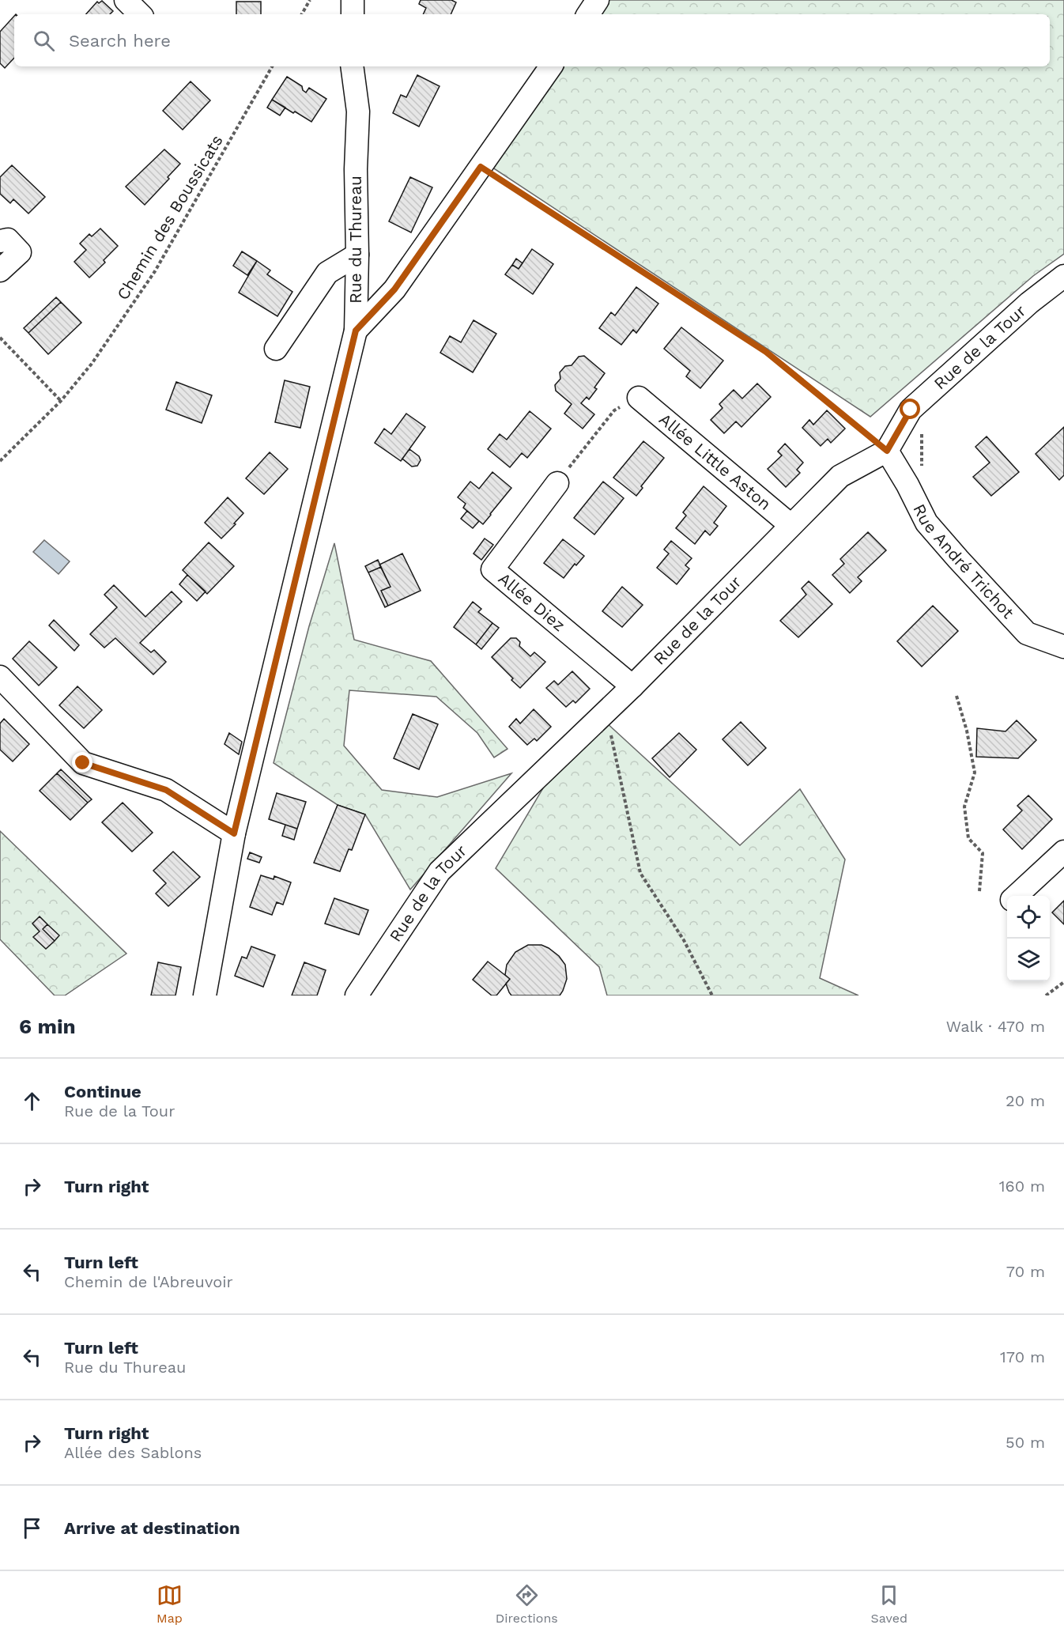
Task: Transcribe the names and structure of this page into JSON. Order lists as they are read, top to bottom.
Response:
{
  "streets": {
    "street": [
      "Rue du Thureau",
      "Rue de la Tour",
      "Allée Little Aston",
      "Rue André Trichot",
      "Allée Diez"
    ],
    "path": ["Chemin des Boussicats"]
  },
  "crossings": [
    ["Rue de la Tour", "Allée Little Aston"],
    ["Rue de la Tour", "Rue André Trichot"],
    ["Rue de la Tour", "Allée Diez"]
  ],
  "page": {
    "search": "Search here",
    "heading": ["6 min", "Walk · 470 m"],
    "list": [
      ["Continue", "Rue de la Tour", "20 m"],
      ["Turn right", "160 m"],
      ["Turn left", "Chemin de l'Abreuvoir", "70 m"],
      ["Turn left", "Rue du Thureau", "170 m"],
      ["Turn right", "Allée des Sablons", "50 m"],
      "Arrive at destination"
    ],
    "nav": ["Map", "Directions", "Saved"]
  }
}
